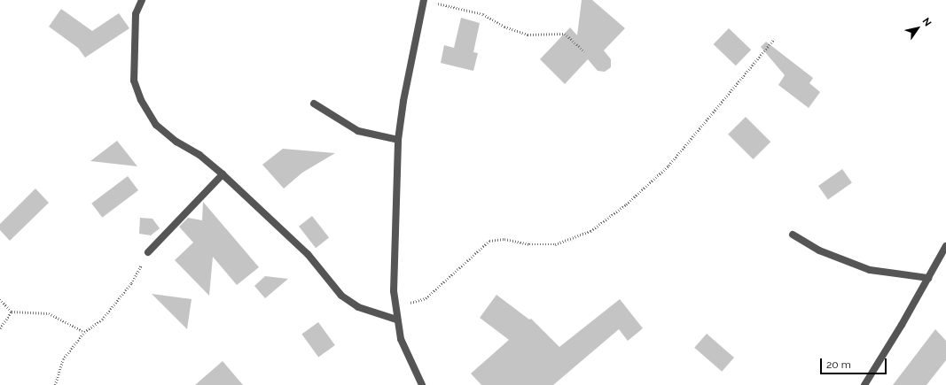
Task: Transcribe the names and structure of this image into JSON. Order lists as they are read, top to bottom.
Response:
{
  "scale_bar": "20 m",
  "north": "top right"
}
